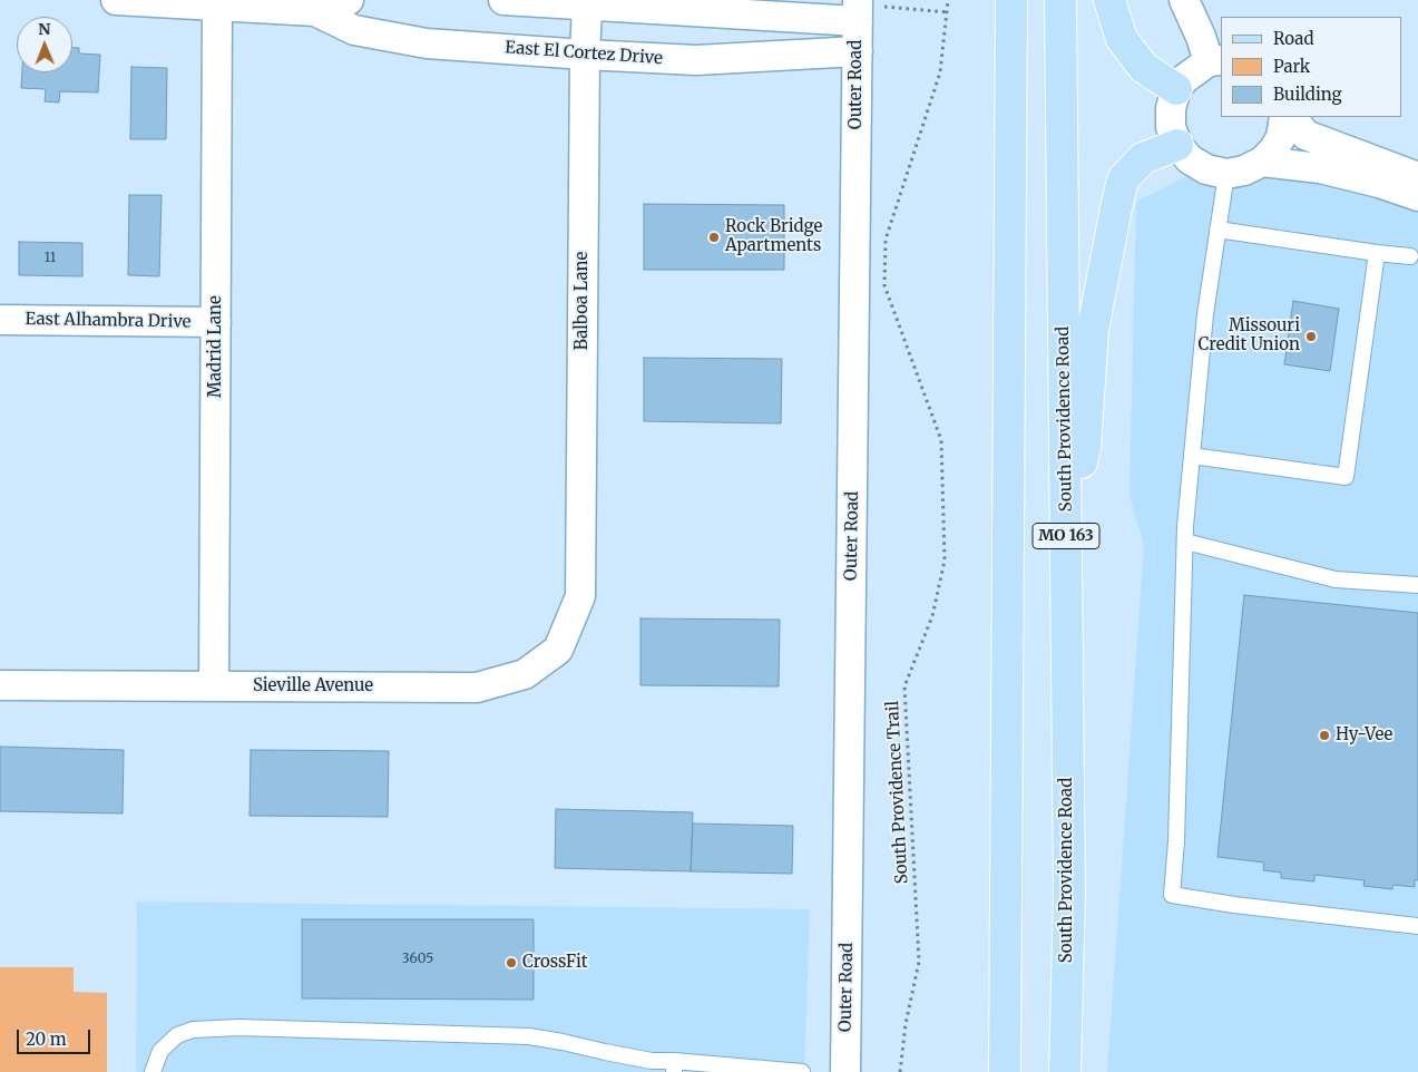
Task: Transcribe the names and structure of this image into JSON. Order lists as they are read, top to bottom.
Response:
{
  "streets": {
    "main road": ["South Providence Road", "MO 163"],
    "street": [
      "East El Cortez Drive",
      "Outer Road",
      "Balboa Lane",
      "East Alhambra Drive",
      "Madrid Lane",
      "Sieville Avenue"
    ],
    "path": ["South Providence Trail"]
  },
  "crossings": [
    ["East El Cortez Drive", "Outer Road"],
    ["East El Cortez Drive", "Balboa Lane"],
    ["East El Cortez Drive", "Madrid Lane"],
    ["Balboa Lane", "Sieville Avenue"],
    ["East Alhambra Drive", "Madrid Lane"],
    ["Madrid Lane", "Sieville Avenue"]
  ],
  "places": [
    "Rock Bridge Apartments",
    "Missouri Credit Union",
    "Hy-Vee",
    "CrossFit"
  ],
  "house_numbers": ["11", "3605"],
  "legend": ["Road", "Park", "Building"],
  "scale_bar": "20 m",
  "north": "top"
}
